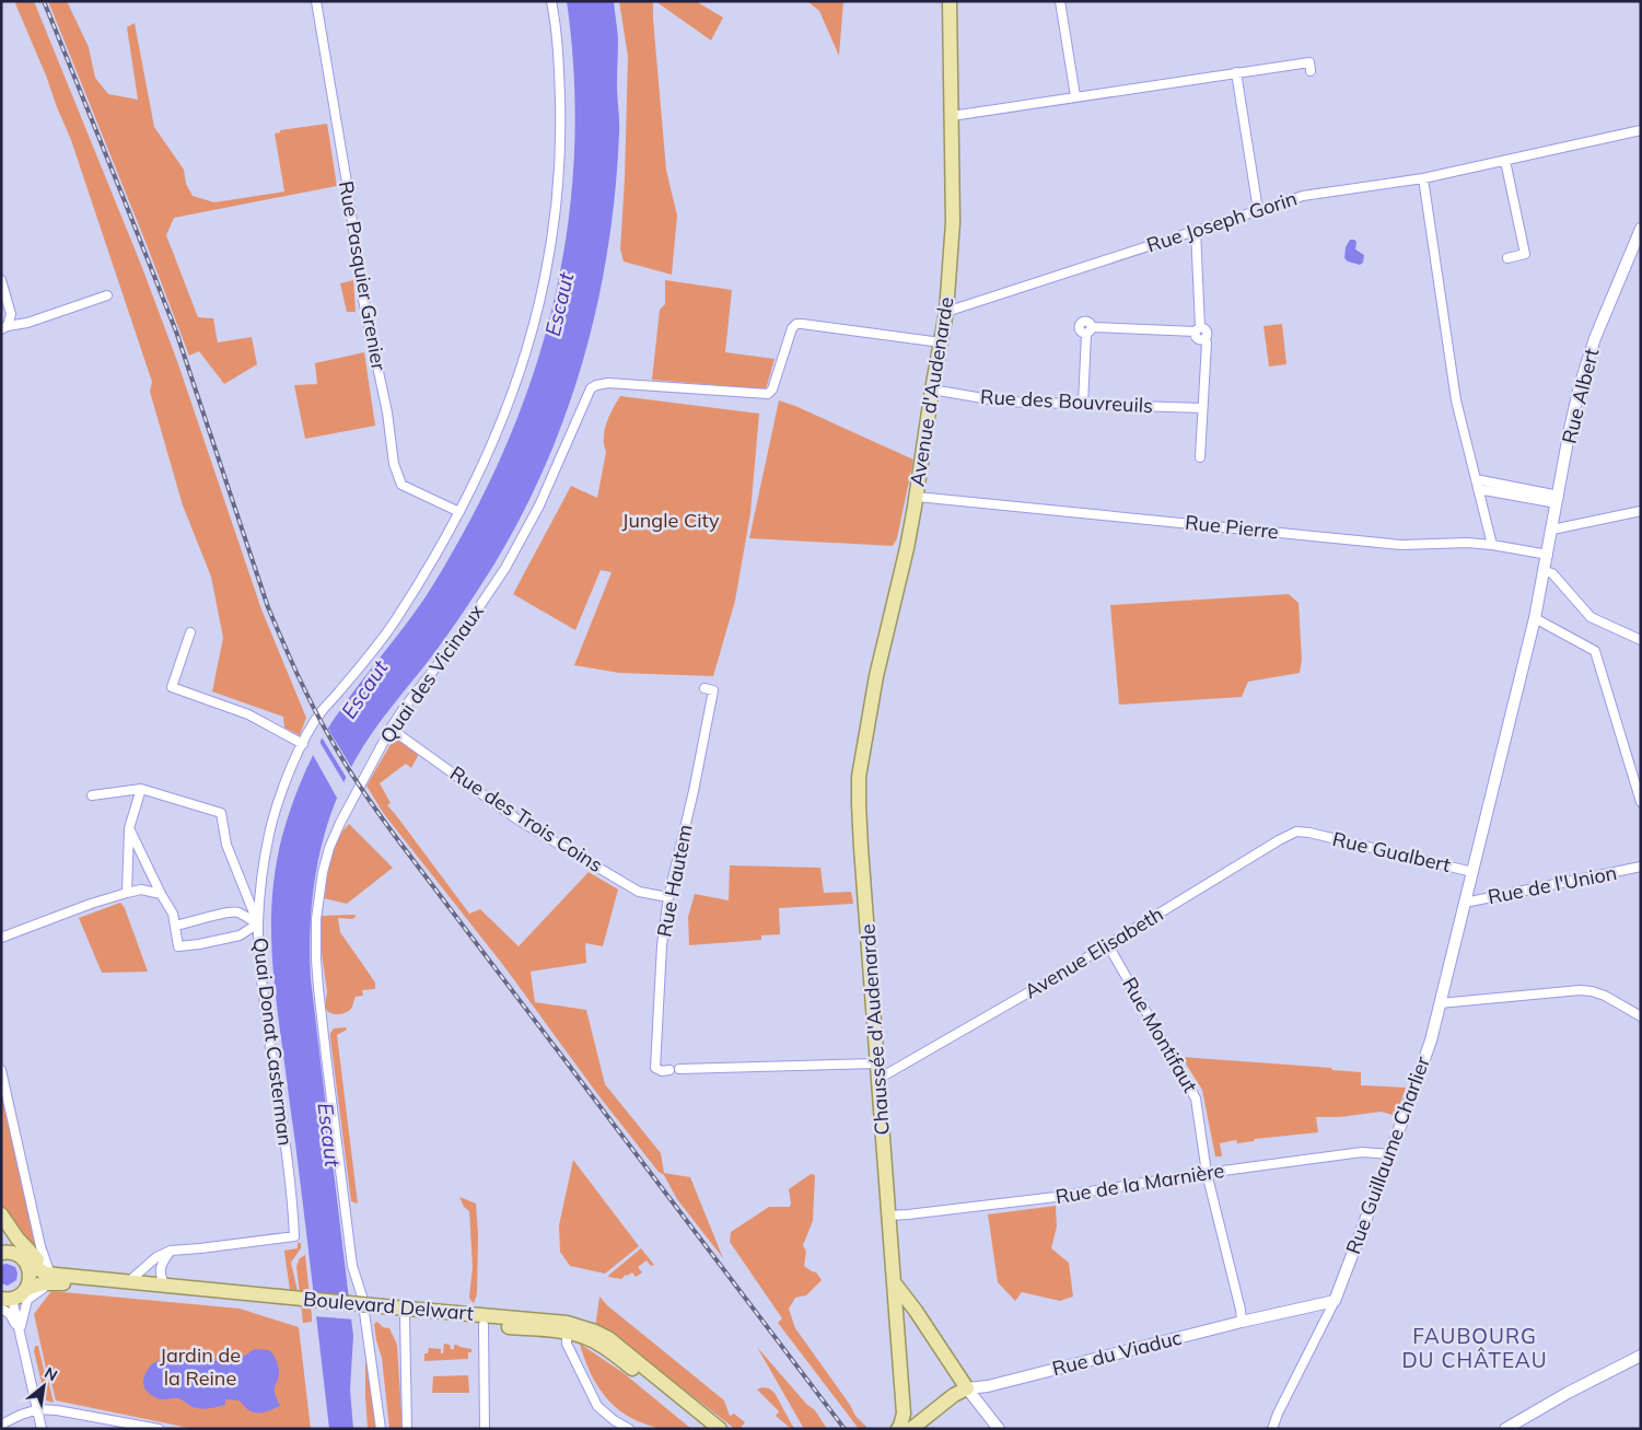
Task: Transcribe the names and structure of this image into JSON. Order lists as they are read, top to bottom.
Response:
{
  "streets": {
    "main road": [
      "Avenue d'Audenarde",
      "Chaussée d'Audenarde",
      "Boulevard Delwart",
      "Rue du Viaduc"
    ],
    "street": [
      "Rue Joseph Gorin",
      "Rue Pasquier Grenier",
      "Rue Albert",
      "Rue des Bouvreuils",
      "Rue Pierre",
      "Quai des Vicinaux",
      "Rue des Trois Coins",
      "Rue Gualbert",
      "Rue Hautem",
      "Rue de l'Union",
      "Avenue Elisabeth",
      "Rue Montifaut",
      "Quai Donat Casterman",
      "Rue Guillaume Charlier",
      "Rue de la Marnière"
    ]
  },
  "crossings": [
    ["Rue Joseph Gorin", "Avenue d'Audenarde"],
    ["Rue Pasquier Grenier", "Quai Donat Casterman"],
    ["Avenue d'Audenarde", "Rue des Bouvreuils"],
    ["Avenue d'Audenarde", "Rue Pierre"],
    ["Avenue d'Audenarde", "Quai des Vicinaux"],
    ["Avenue d'Audenarde", "Chaussée d'Audenarde"],
    ["Rue Albert", "Rue Pierre"],
    ["Rue Albert", "Rue Gualbert"],
    ["Rue Albert", "Rue Guillaume Charlier"],
    ["Quai des Vicinaux", "Rue des Trois Coins"],
    ["Rue des Trois Coins", "Rue Hautem"],
    ["Rue Gualbert", "Avenue Elisabeth"],
    ["Rue Gualbert", "Rue Guillaume Charlier"],
    ["Rue de l'Union", "Rue Guillaume Charlier"],
    ["Avenue Elisabeth", "Chaussée d'Audenarde"],
    ["Avenue Elisabeth", "Rue Montifaut"],
    ["Chaussée d'Audenarde", "Rue de la Marnière"],
    ["Rue Montifaut", "Rue de la Marnière"],
    ["Rue Montifaut", "Rue du Viaduc"],
    ["Rue Guillaume Charlier", "Rue de la Marnière"],
    ["Rue Guillaume Charlier", "Rue du Viaduc"]
  ],
  "districts": ["FAUBOURG DU CHÂTEAU"],
  "water": ["Escaut"],
  "parks": ["Jungle City", "Jardin de la Reine"],
  "north": "top right"
}
